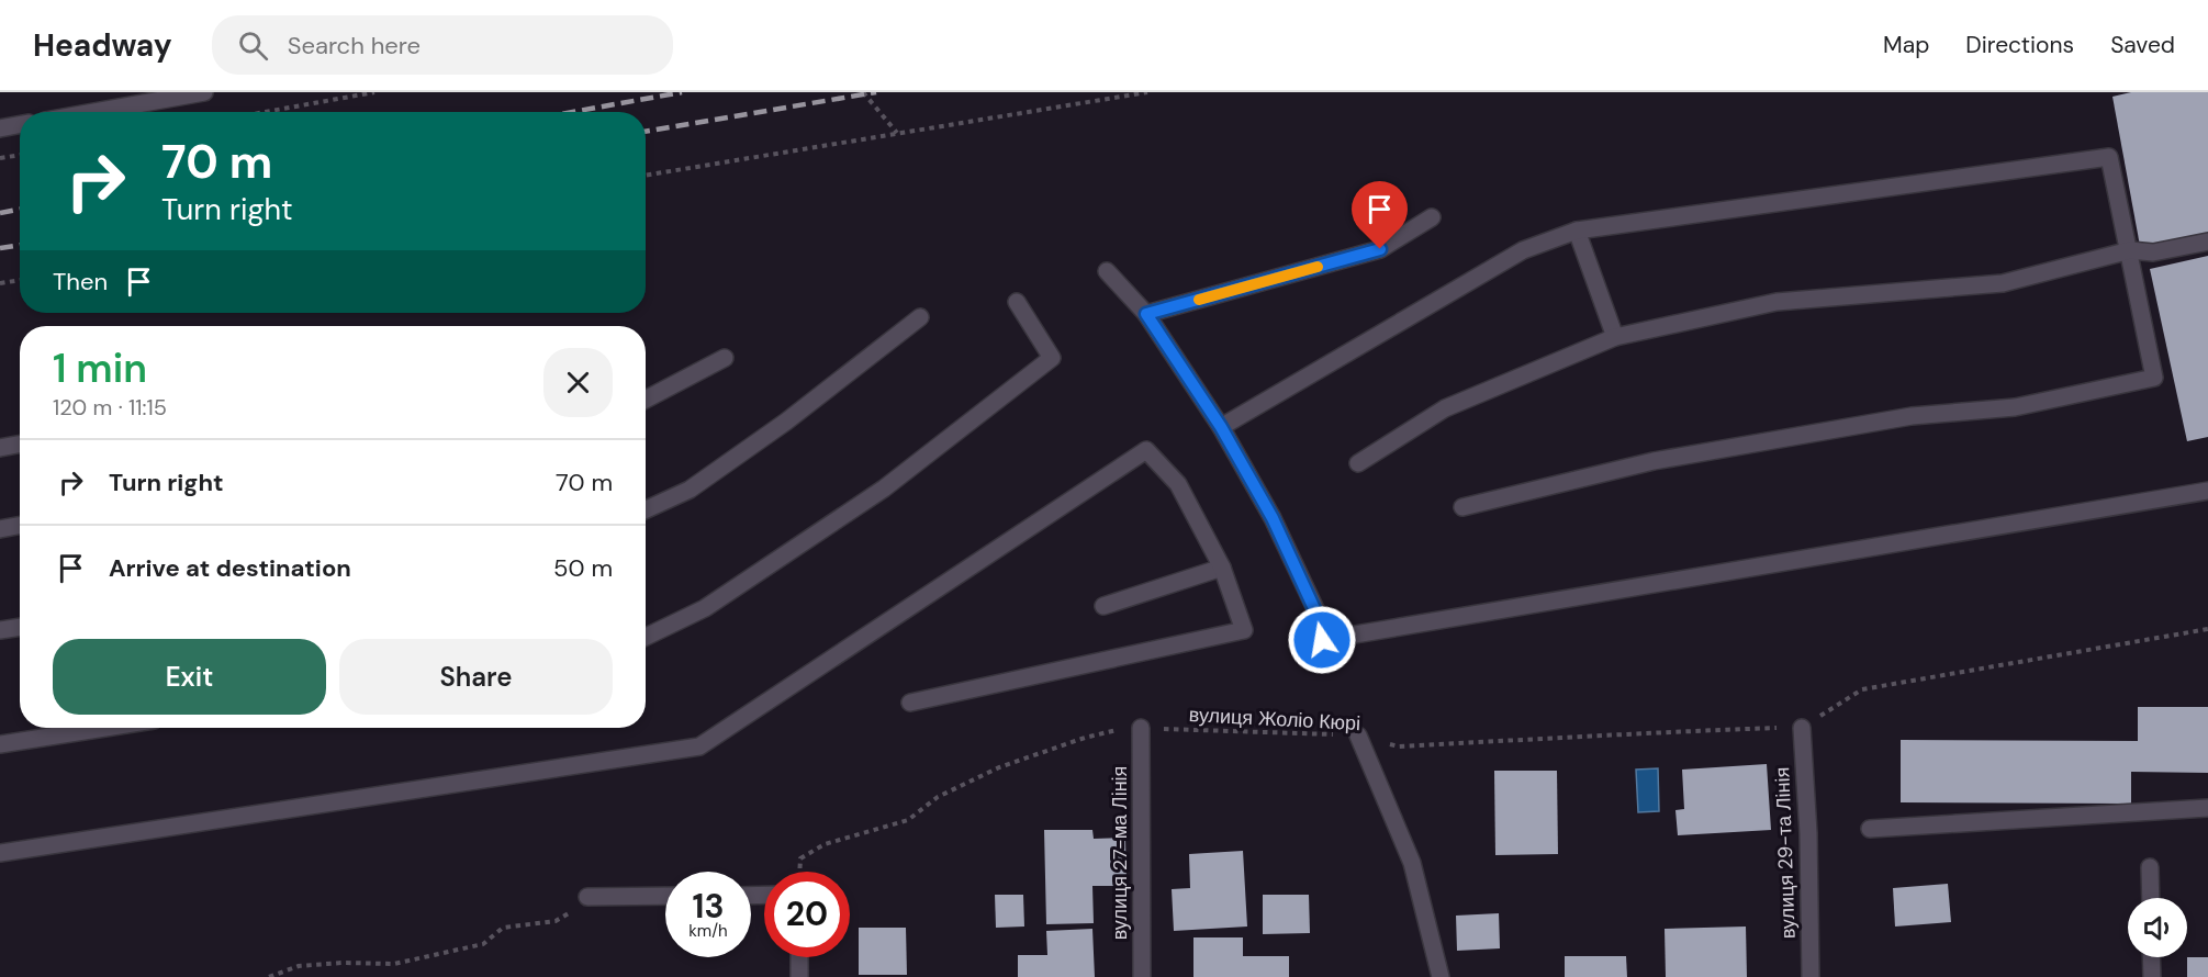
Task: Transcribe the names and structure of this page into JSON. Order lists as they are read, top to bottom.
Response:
{
  "streets": {
    "street": ["вулиця 27-ма Лінія", "вулиця 29-та Лінія"],
    "path": ["вулиця Жоліо Кюрі"]
  },
  "crossings": [
    ["вулиця Жоліо Кюрі", "вулиця 27-ма Лінія"],
    ["вулиця Жоліо Кюрі", "вулиця 29-та Лінія"]
  ],
  "page": {
    "header": "Headway",
    "search": "Search here",
    "nav": ["Map", "Directions", "Saved"],
    "turn": ["70 m", "Turn right"],
    "then": "Then",
    "heading": ["1 min", "120 m · 11:15"],
    "list": [
      {
        "name": "Turn right",
        "value": "70 m"
      },
      {
        "name": "Arrive at destination",
        "value": "50 m"
      }
    ],
    "buttons": ["Exit", "Share"],
    "speed": "13 km/h",
    "limit": "20"
  }
}
